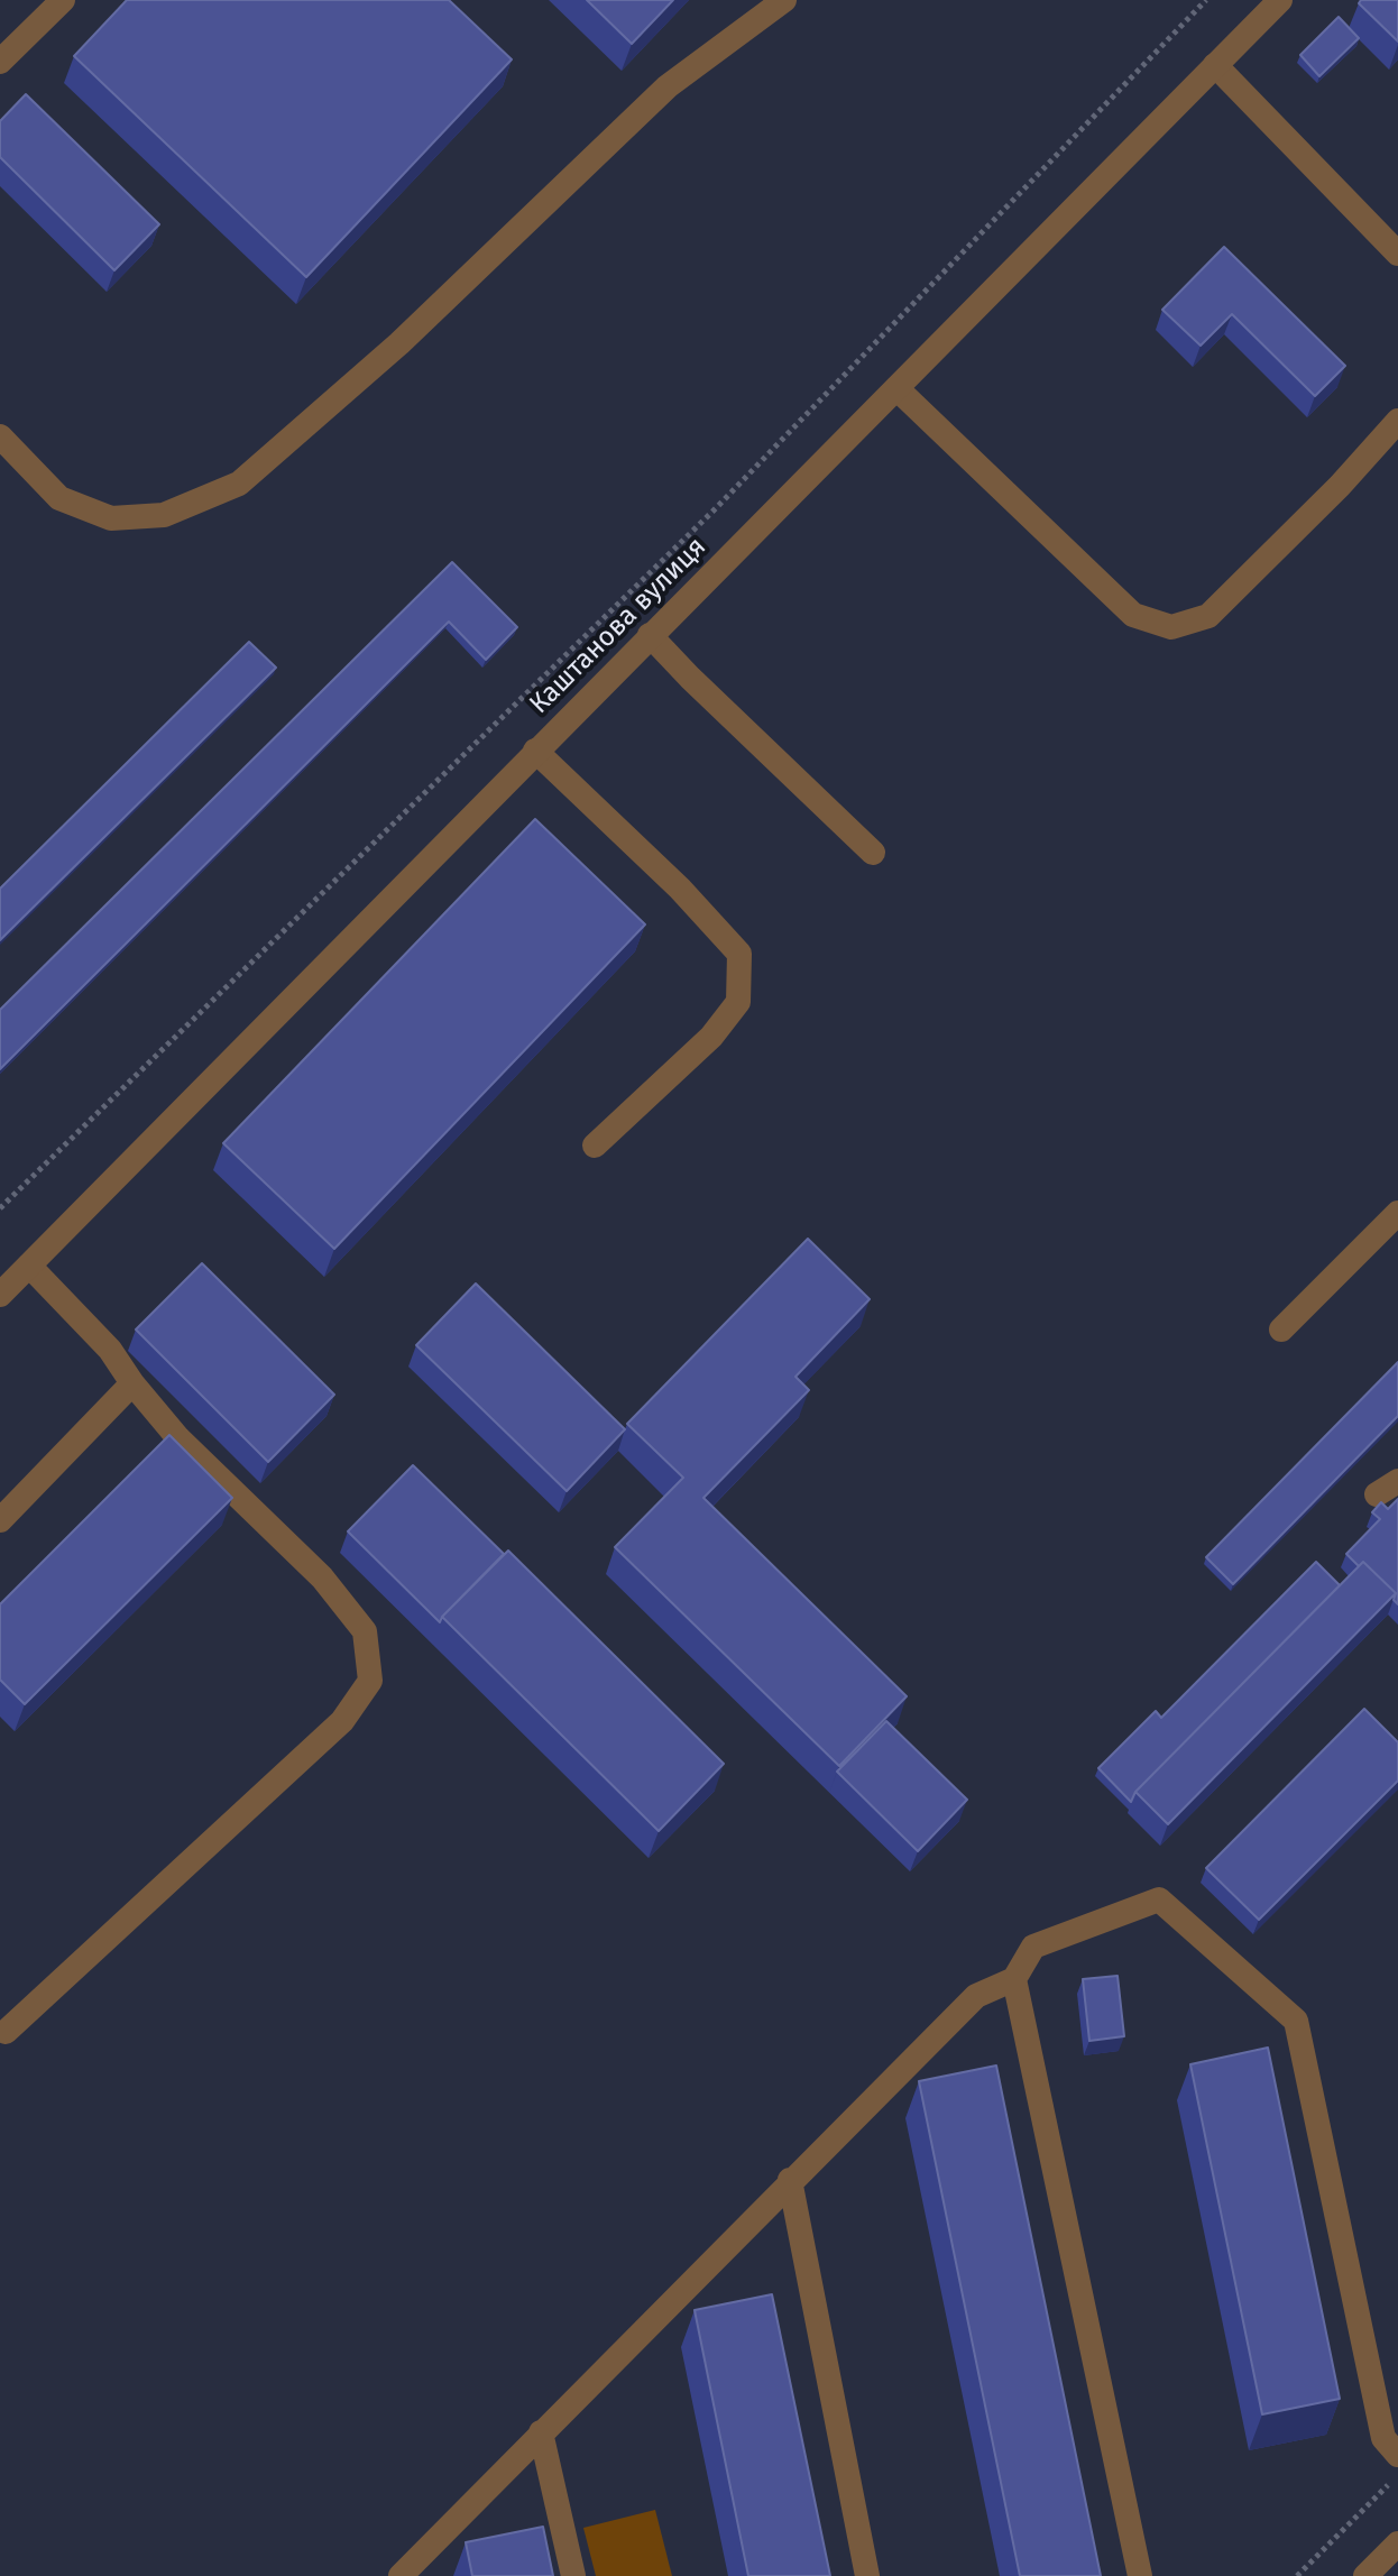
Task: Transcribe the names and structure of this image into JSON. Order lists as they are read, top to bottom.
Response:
{
  "streets": {
    "street": ["Каштанова вулиця"]
  }
}
